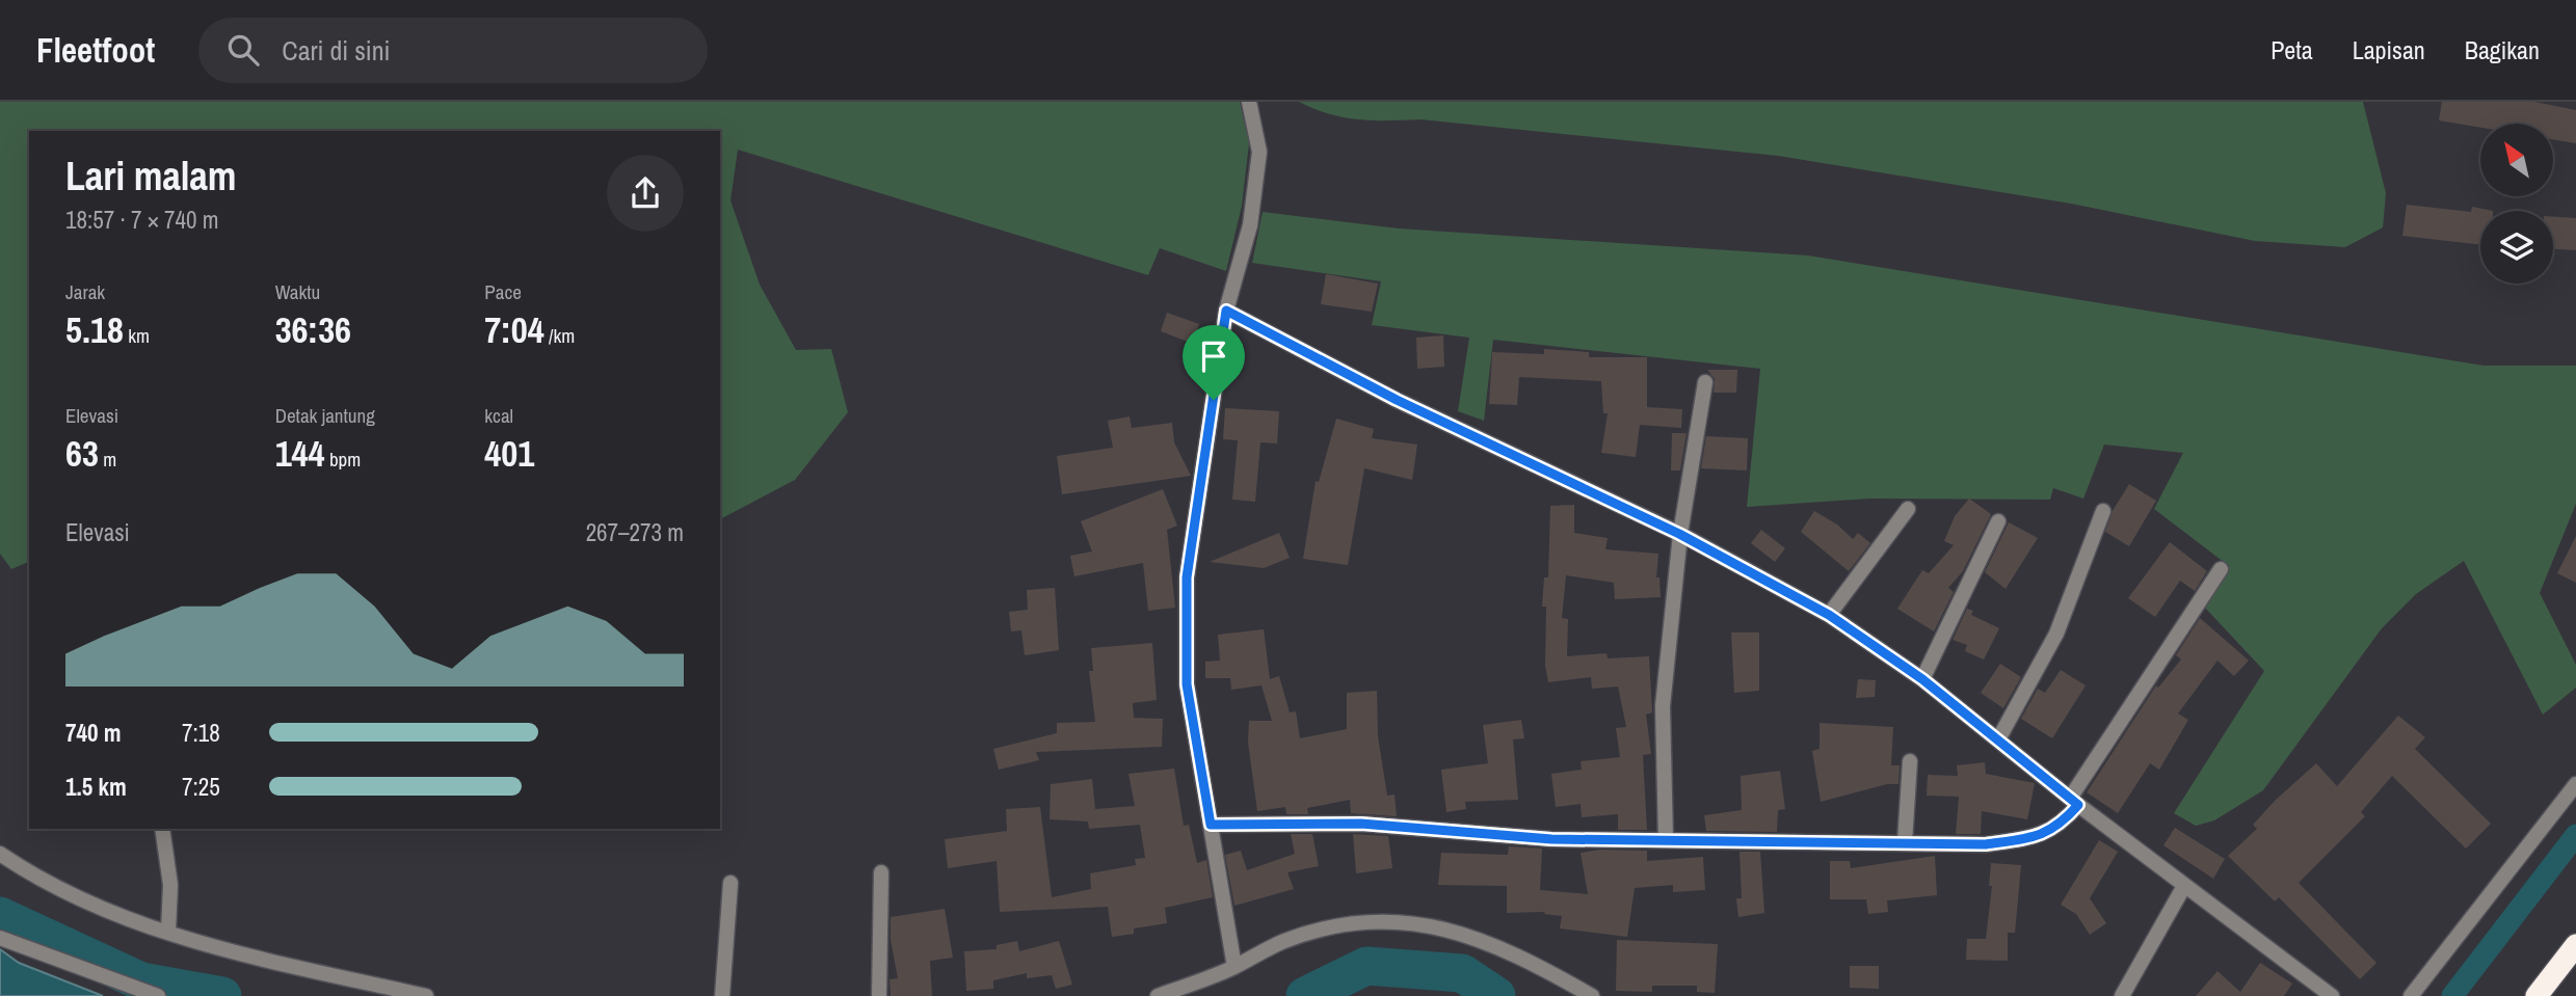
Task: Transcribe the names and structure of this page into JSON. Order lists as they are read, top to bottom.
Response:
{
  "north": "top left",
  "page": {
    "header": "Fleetfoot",
    "search": "Cari di sini",
    "nav": ["Peta", "Lapisan", "Bagikan"],
    "heading": ["Lari malam", "18:57 · 7 × 740 m"],
    "stats": [
      ["Jarak", "5.18 km"],
      ["Waktu", "36:36"],
      ["Pace", "7:04 /km"],
      ["Elevasi", "63 m"],
      ["Detak jantung", "144 bpm"],
      ["kcal", "401"]
    ],
    "chart": ["Elevasi", "267–273 m"],
    "list": [
      {
        "name": "740 m",
        "note": "7:18"
      },
      {
        "name": "1.5 km",
        "note": "7:25"
      }
    ]
  }
}
